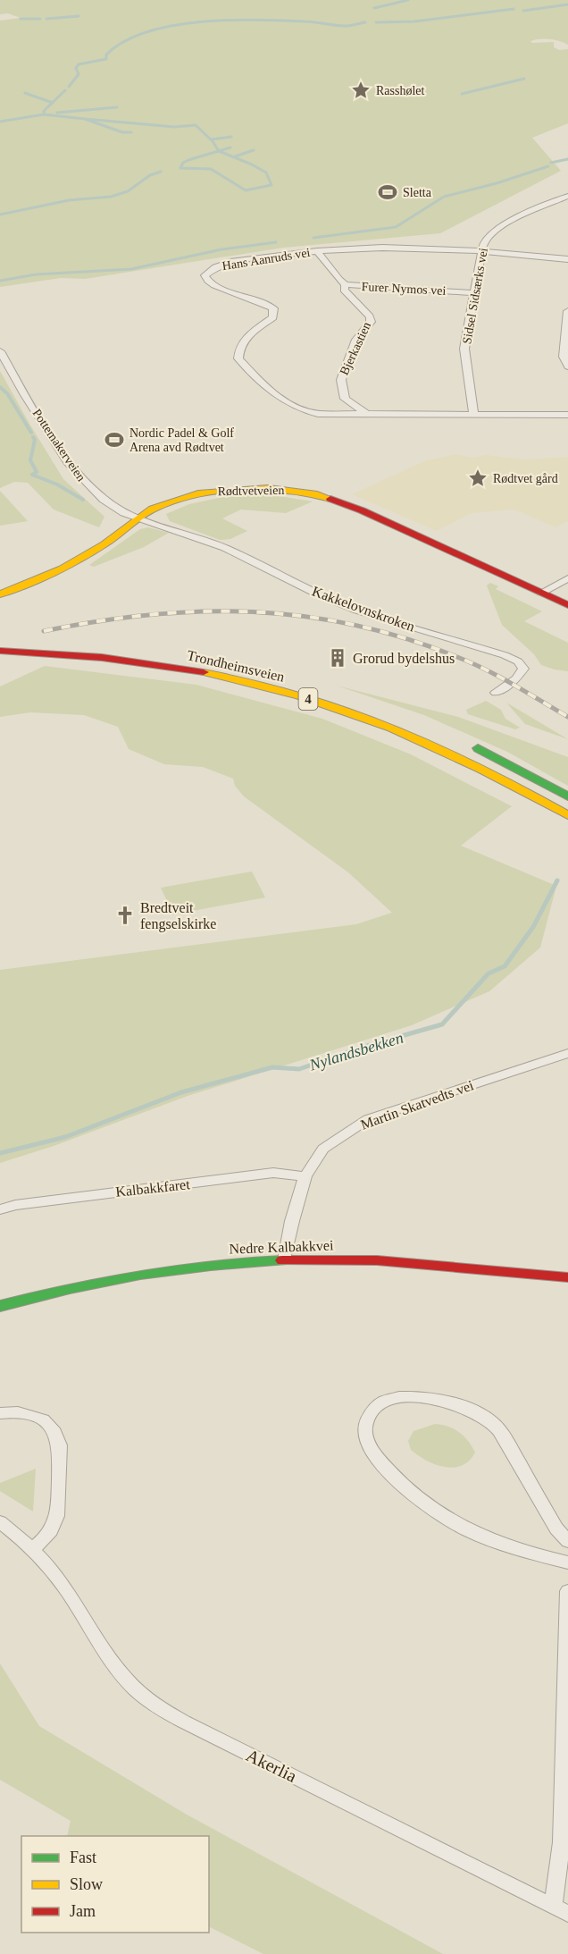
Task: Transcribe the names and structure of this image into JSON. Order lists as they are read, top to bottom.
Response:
{
  "streets": {
    "main road": [
      "Rødtvetveien",
      "Trondheimsveien",
      "4",
      "Nedre Kalbakkvei"
    ],
    "street": [
      "Hans Aanruds vei",
      "Furer Nymos vei",
      "Sidsel Sidsærks vei",
      "Bjerkastien",
      "Pottemakerveien",
      "Kakkelovnskroken",
      "Martin Skatvedts vei",
      "Kalbakkfaret",
      "Akerlia"
    ]
  },
  "crossings": [
    ["Hans Aanruds vei", "Furer Nymos vei"],
    ["Hans Aanruds vei", "Sidsel Sidsærks vei"],
    ["Hans Aanruds vei", "Bjerkastien"],
    ["Furer Nymos vei", "Sidsel Sidsærks vei"],
    ["Furer Nymos vei", "Bjerkastien"],
    ["Pottemakerveien", "Rødtvetveien"],
    ["Pottemakerveien", "Kakkelovnskroken"],
    ["Rødtvetveien", "Kakkelovnskroken"],
    ["Martin Skatvedts vei", "Kalbakkfaret"],
    ["Martin Skatvedts vei", "Nedre Kalbakkvei"]
  ],
  "water": ["Nylandsbekken"],
  "places": {
    "place": ["Rasshølet", "Rødtvet gård"],
    "sports": ["Sletta", "Nordic Padel & Golf Arena avd Rødtvet"],
    "building": ["Grorud bydelshus"],
    "church": ["Bredtveit fengselskirke"]
  },
  "legend": ["Fast", "Slow", "Jam"]
}
